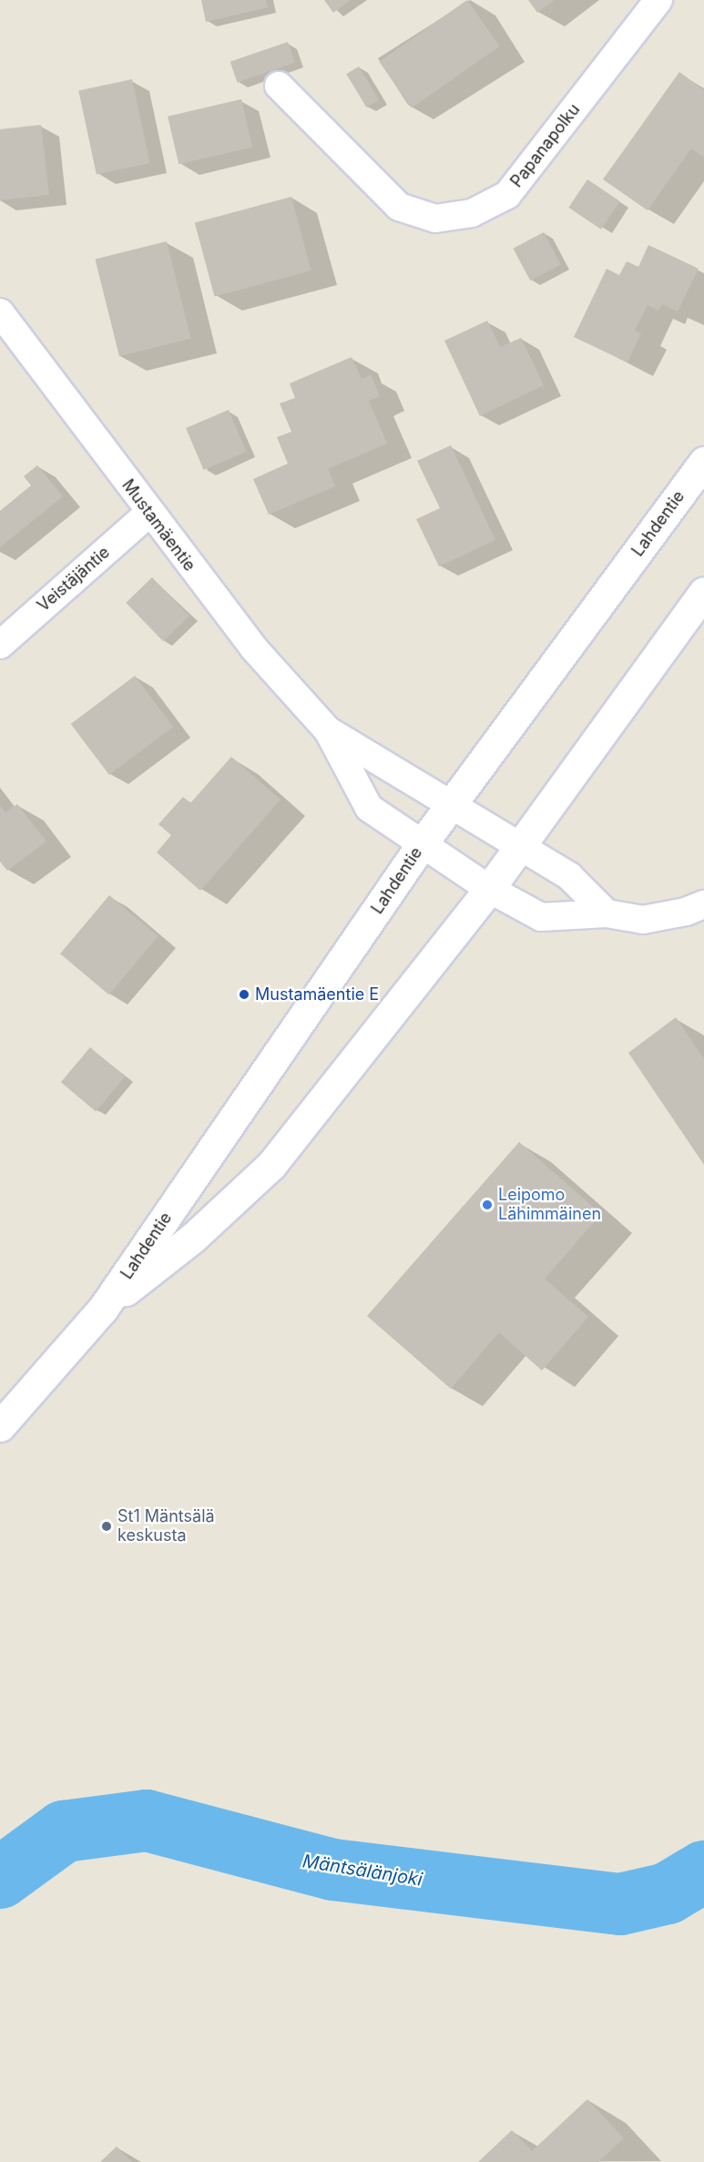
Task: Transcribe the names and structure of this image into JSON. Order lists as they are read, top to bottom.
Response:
{
  "streets": {
    "main road": ["Lahdentie"],
    "street": ["Papanapolku", "Mustamäentie", "Veistäjäntie"]
  },
  "crossings": [
    ["Lahdentie", "Mustamäentie"],
    ["Mustamäentie", "Veistäjäntie"]
  ],
  "water": ["Mäntsälänjoki"],
  "places": ["Mustamäentie E", "Leipomo Lähimmäinen", "St1 Mäntsälä keskusta"]
}
